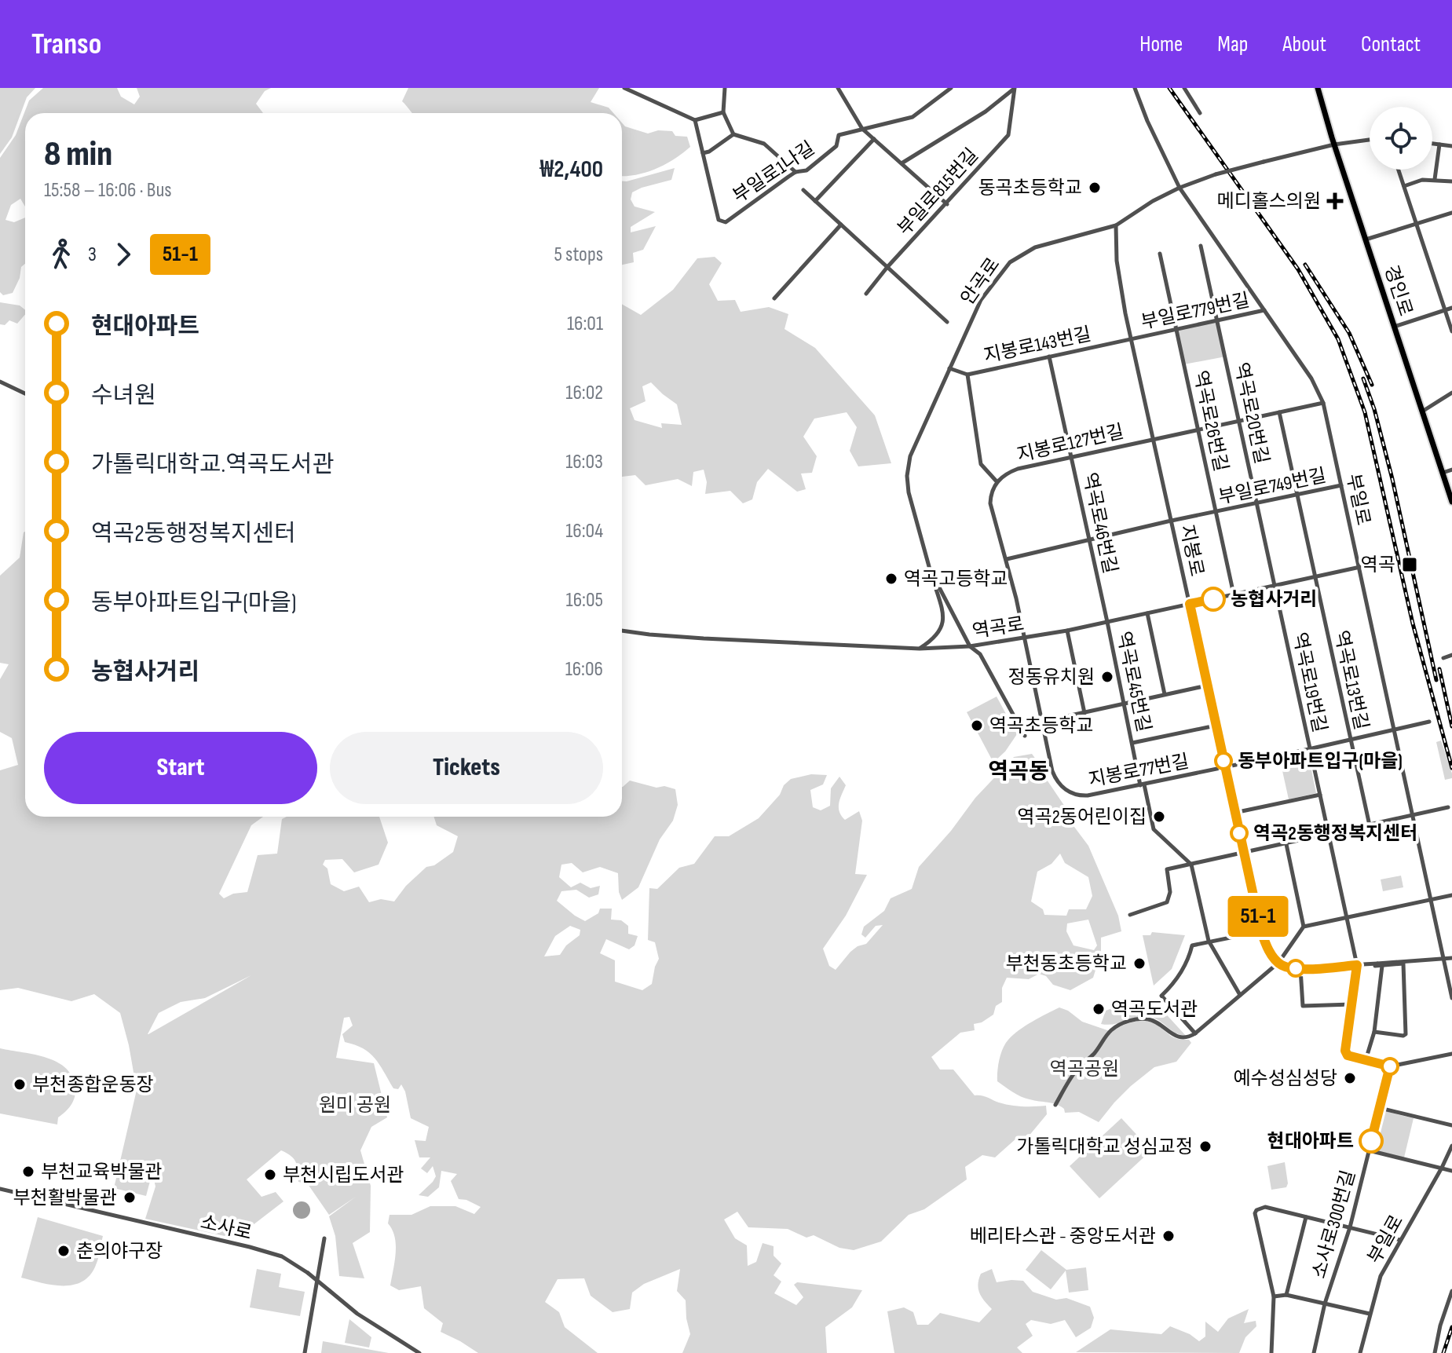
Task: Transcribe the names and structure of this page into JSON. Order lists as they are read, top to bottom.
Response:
{
  "streets": {
    "main road": ["경인로"],
    "street": [
      "부일로1나길",
      "부일로815번길",
      "안곡로",
      "부일로779번길",
      "지봉로143번길",
      "역곡로20번길",
      "역곡로26번길",
      "지봉로127번길",
      "부일로749번길",
      "부일로",
      "역곡로46번길",
      "지봉로",
      "역곡로",
      "역곡로13번길",
      "역곡로45번길",
      "역곡로19번길",
      "지봉로77번길",
      "소사로300번길",
      "소사로"
    ]
  },
  "crossings": [
    ["안곡로", "경인로"],
    ["안곡로", "지봉로143번길"],
    ["안곡로", "부일로"],
    ["안곡로", "지봉로"],
    ["안곡로", "역곡로"],
    ["부일로779번길", "지봉로143번길"],
    ["부일로779번길", "역곡로20번길"],
    ["부일로779번길", "역곡로26번길"],
    ["부일로779번길", "부일로"],
    ["부일로779번길", "지봉로"],
    ["지봉로143번길", "역곡로46번길"],
    ["지봉로143번길", "지봉로"],
    ["역곡로20번길", "지봉로127번길"],
    ["역곡로20번길", "부일로749번길"],
    ["역곡로20번길", "역곡로"],
    ["역곡로20번길", "역곡로19번길"],
    ["역곡로26번길", "지봉로127번길"],
    ["역곡로26번길", "부일로749번길"],
    ["역곡로26번길", "역곡로"],
    ["지봉로127번길", "부일로"],
    ["지봉로127번길", "역곡로46번길"],
    ["지봉로127번길", "지봉로"],
    ["지봉로127번길", "역곡로13번길"],
    ["부일로749번길", "부일로"],
    ["부일로749번길", "역곡로46번길"],
    ["부일로749번길", "지봉로"],
    ["부일로749번길", "역곡로13번길"],
    ["부일로", "역곡로"],
    ["부일로", "지봉로77번길"],
    ["역곡로46번길", "역곡로"],
    ["역곡로46번길", "역곡로45번길"],
    ["지봉로", "역곡로"],
    ["지봉로", "지봉로77번길"],
    ["역곡로", "역곡로13번길"],
    ["역곡로", "역곡로45번길"],
    ["역곡로", "역곡로19번길"],
    ["역곡로13번길", "지봉로77번길"],
    ["역곡로45번길", "지봉로77번길"],
    ["역곡로19번길", "지봉로77번길"]
  ],
  "districts": ["역곡동"],
  "parks": ["역곡공원", "원미 공원"],
  "places": {
    "other": [
      "동곡초등학교",
      "역곡고등학교",
      "농협사거리",
      "정동유치원",
      "역곡초등학교",
      "동부아파트입구(마을)",
      "역곡2동어린이집",
      "역곡2동행정복지센터",
      "부천동초등학교",
      "역곡도서관",
      "예수성심성당",
      "부천종합운동장",
      "현대아파트",
      "가톨릭대학교 성심교정",
      "부천교육박물관",
      "부천시립도서관",
      "부천활박물관",
      "베리타스관 - 중앙도서관",
      "춘의야구장"
    ],
    "health": ["메디홀스의원"],
    "transit": ["역곡"]
  },
  "lines": ["bus line 51-1"],
  "page": {
    "header": "Transo",
    "nav": [
      "Home",
      "Map",
      "About",
      "Contact"
    ],
    "on_map": "51-1",
    "heading": ["8 min", "15:58 – 16:06 · Bus", "₩2,400"],
    "legs": ["3", "51-1", "5 stops"],
    "list": [
      {
        "name": "현대아파트",
        "value": "16:01"
      },
      {
        "name": "수녀원",
        "value": "16:02"
      },
      {
        "name": "가톨릭대학교.역곡도서관",
        "value": "16:03"
      },
      {
        "name": "역곡2동행정복지센터",
        "value": "16:04"
      },
      {
        "name": "동부아파트입구(마을)",
        "value": "16:05"
      },
      {
        "name": "농협사거리",
        "value": "16:06"
      }
    ],
    "buttons": ["Start", "Tickets"]
  }
}
